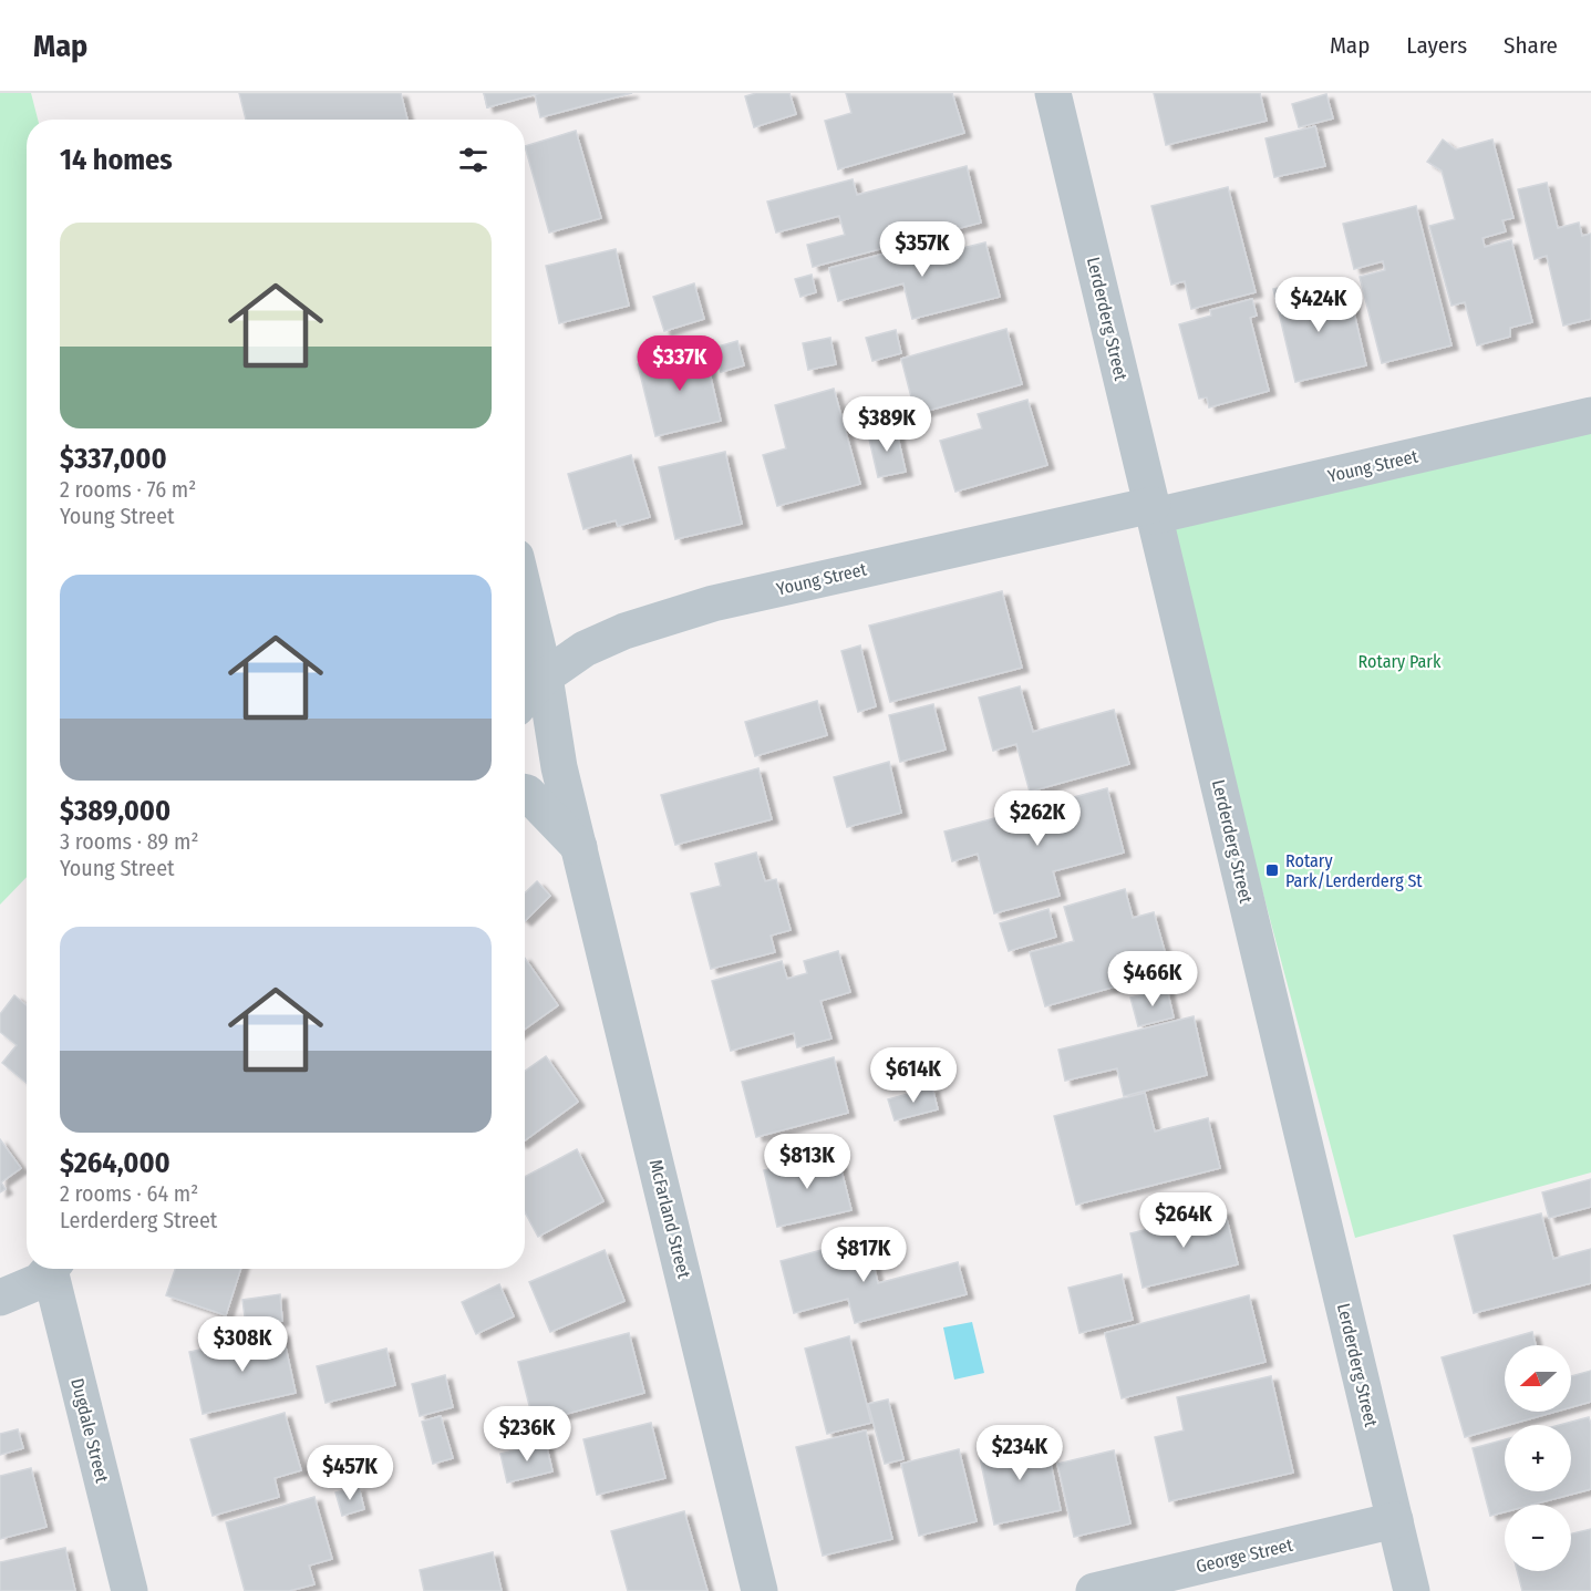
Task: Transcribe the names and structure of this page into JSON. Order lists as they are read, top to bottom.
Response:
{
  "streets": {
    "street": [
      "Lerderderg Street",
      "Young Street",
      "McFarland Street",
      "Dugdale Street",
      "George Street"
    ]
  },
  "crossings": [
    ["Lerderderg Street", "Young Street"],
    ["Lerderderg Street", "George Street"],
    ["Young Street", "McFarland Street"]
  ],
  "parks": ["Rotary Park"],
  "places": {
    "transit": ["Rotary Park/Lerderderg St"]
  },
  "north": "left",
  "page": {
    "header": "Map",
    "nav": ["Map", "Layers", "Share"],
    "heading": "14 homes",
    "list": [
      {
        "name": "$337,000",
        "note": "2 rooms · 76 m² · Young Street"
      },
      {
        "name": "$389,000",
        "note": "3 rooms · 89 m² · Young Street"
      },
      {
        "name": "$264,000",
        "note": "2 rooms · 64 m² · Lerderderg Street"
      }
    ],
    "price": [
      "$357K",
      "$424K",
      "$337K",
      "$389K",
      "$262K",
      "$466K",
      "$614K",
      "$813K",
      "$264K",
      "$817K",
      "$308K",
      "$236K",
      "$234K",
      "$457K"
    ],
    "map_buttons": ["+", "−"]
  }
}
